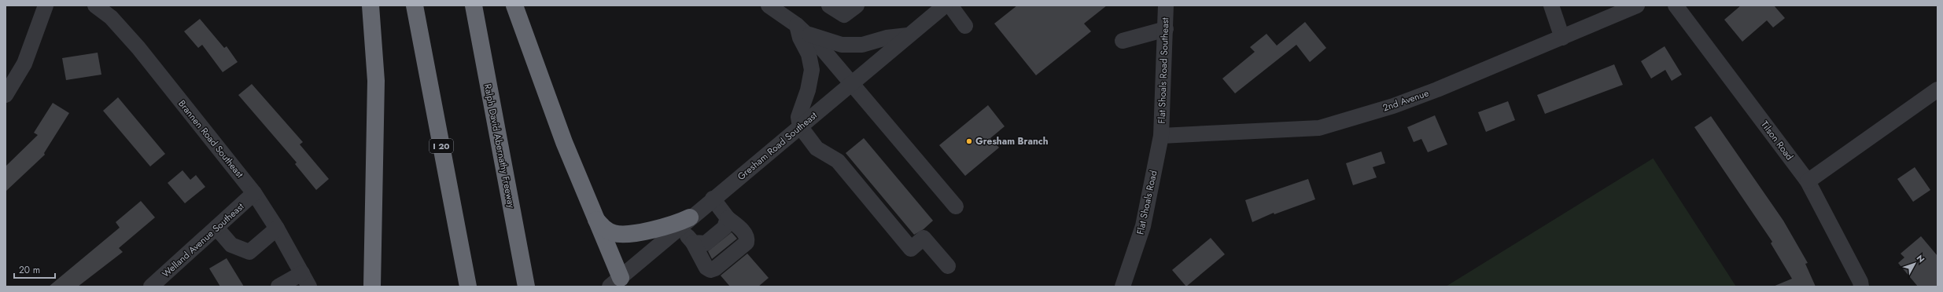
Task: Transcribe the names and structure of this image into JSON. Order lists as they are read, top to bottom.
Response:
{
  "streets": {
    "highway": ["I 20", "Ralph David Abernathy Freeway"],
    "street": [
      "Flat Shoals Road Southeast",
      "2nd Avenue",
      "Brannen Road Southeast",
      "Tilson Road",
      "Gresham Road Southeast",
      "Flat Shoals Road",
      "Welland Avenue Southeast"
    ]
  },
  "crossings": [
    ["Flat Shoals Road Southeast", "2nd Avenue"],
    ["Flat Shoals Road Southeast", "Flat Shoals Road"],
    ["2nd Avenue", "Flat Shoals Road"],
    ["Brannen Road Southeast", "Welland Avenue Southeast"]
  ],
  "places": ["Gresham Branch"],
  "scale_bar": "20 m",
  "north": "top right"
}
